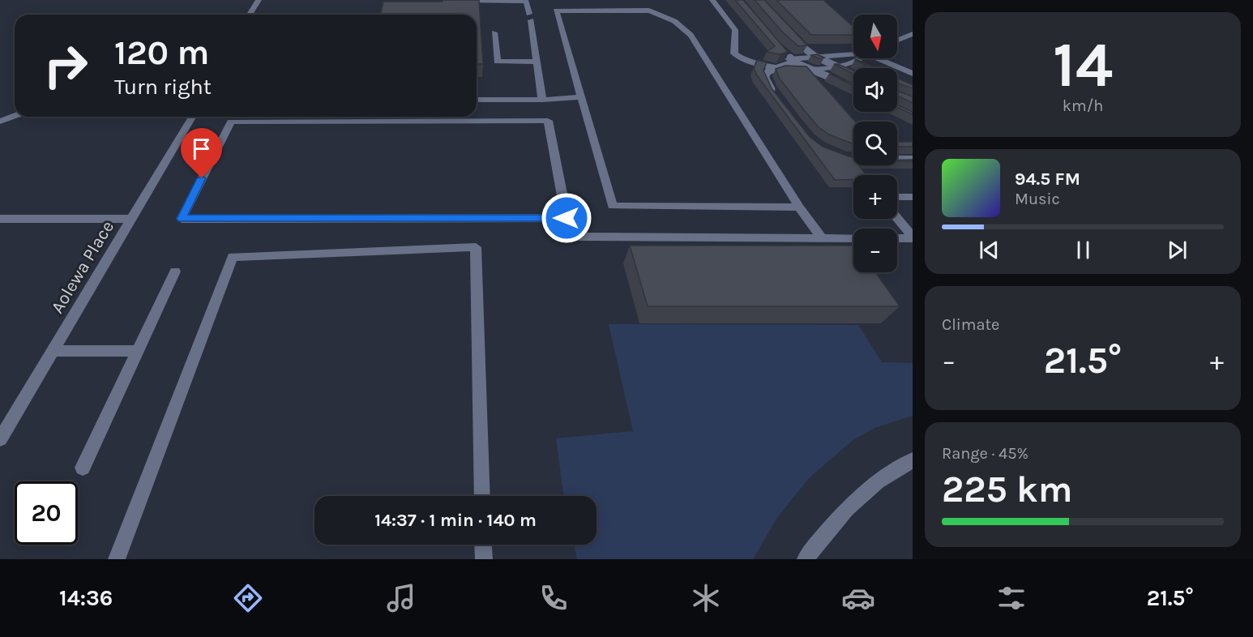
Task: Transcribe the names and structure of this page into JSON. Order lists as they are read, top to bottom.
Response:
{
  "streets": {
    "street": ["Aolewa Place"]
  },
  "north": "bottom",
  "page": {
    "tile": [
      ["14", "km/h"],
      "Climate",
      ["Range · 45%", "225 km"]
    ],
    "map_buttons": ["+", "−"],
    "turn": ["120 m", "Turn right"],
    "song": ["94.5 FM", "Music"],
    "heat": ["−", "21.5°", "+"],
    "limit": "20",
    "trip": "14:37 · 1 min · 140 m",
    "tabs": ["14:36", "21.5°"]
  }
}
